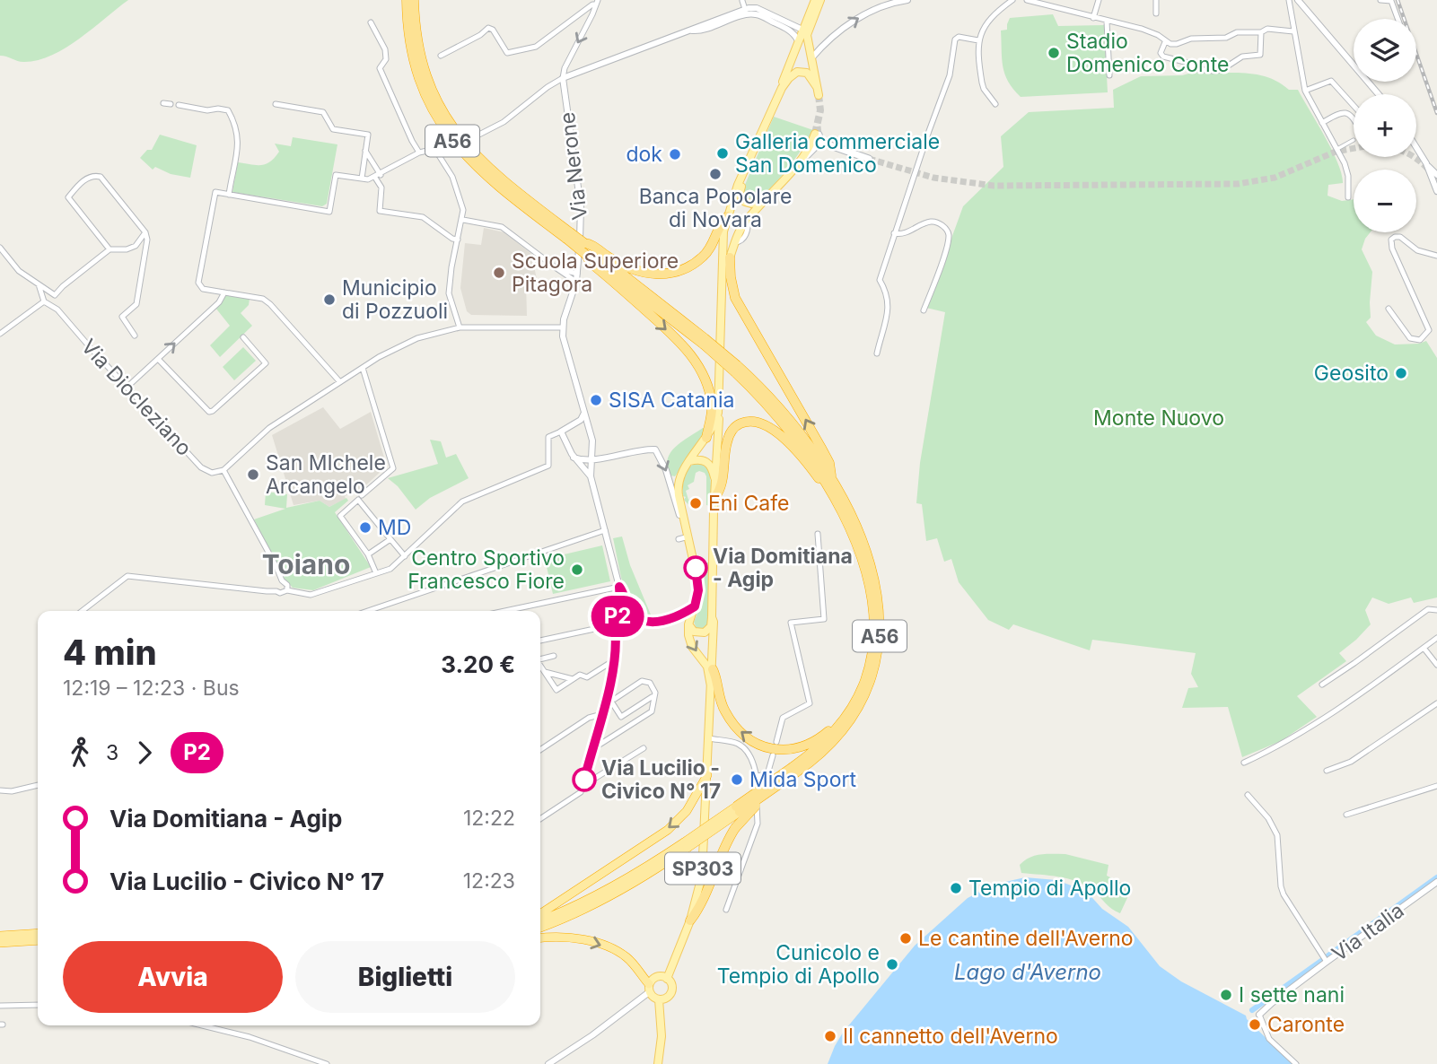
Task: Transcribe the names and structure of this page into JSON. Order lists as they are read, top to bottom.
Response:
{
  "streets": {
    "highway": ["A56"],
    "main road": ["SP303"],
    "street": ["Via Nerone", "Via Diocleziano", "Via Italia"]
  },
  "districts": ["Toiano"],
  "water": ["Lago d'Averno"],
  "parks": ["Monte Nuovo"],
  "places": [
    "Stadio Domenico Conte",
    "Galleria commerciale San Domenico",
    "dok",
    "Banca Popolare di Novara",
    "Scuola Superiore Pitagora",
    "Municipio di Pozzuoli",
    "Geosito",
    "SISA Catania",
    "San MIchele Arcangelo",
    "Eni Cafe",
    "MD",
    "Via Domitiana - Agip",
    "Centro Sportivo Francesco Fiore",
    "Via Lucilio - Civico N° 17",
    "Mida Sport",
    "Tempio di Apollo",
    "Le cantine dell'Averno",
    "Cunicolo e Tempio di Apollo",
    "I sette nani",
    "Caronte",
    "Il cannetto dell'Averno"
  ],
  "lines": ["bus line P2"],
  "page": {
    "on_map": "P2",
    "map_buttons": ["+", "−"],
    "heading": ["4 min", "12:19 – 12:23 · Bus", "3.20 €"],
    "legs": ["3", "P2"],
    "list": [
      {
        "name": "Via Domitiana - Agip",
        "value": "12:22"
      },
      {
        "name": "Via Lucilio - Civico N° 17",
        "value": "12:23"
      }
    ],
    "buttons": ["Avvia", "Biglietti"]
  }
}
